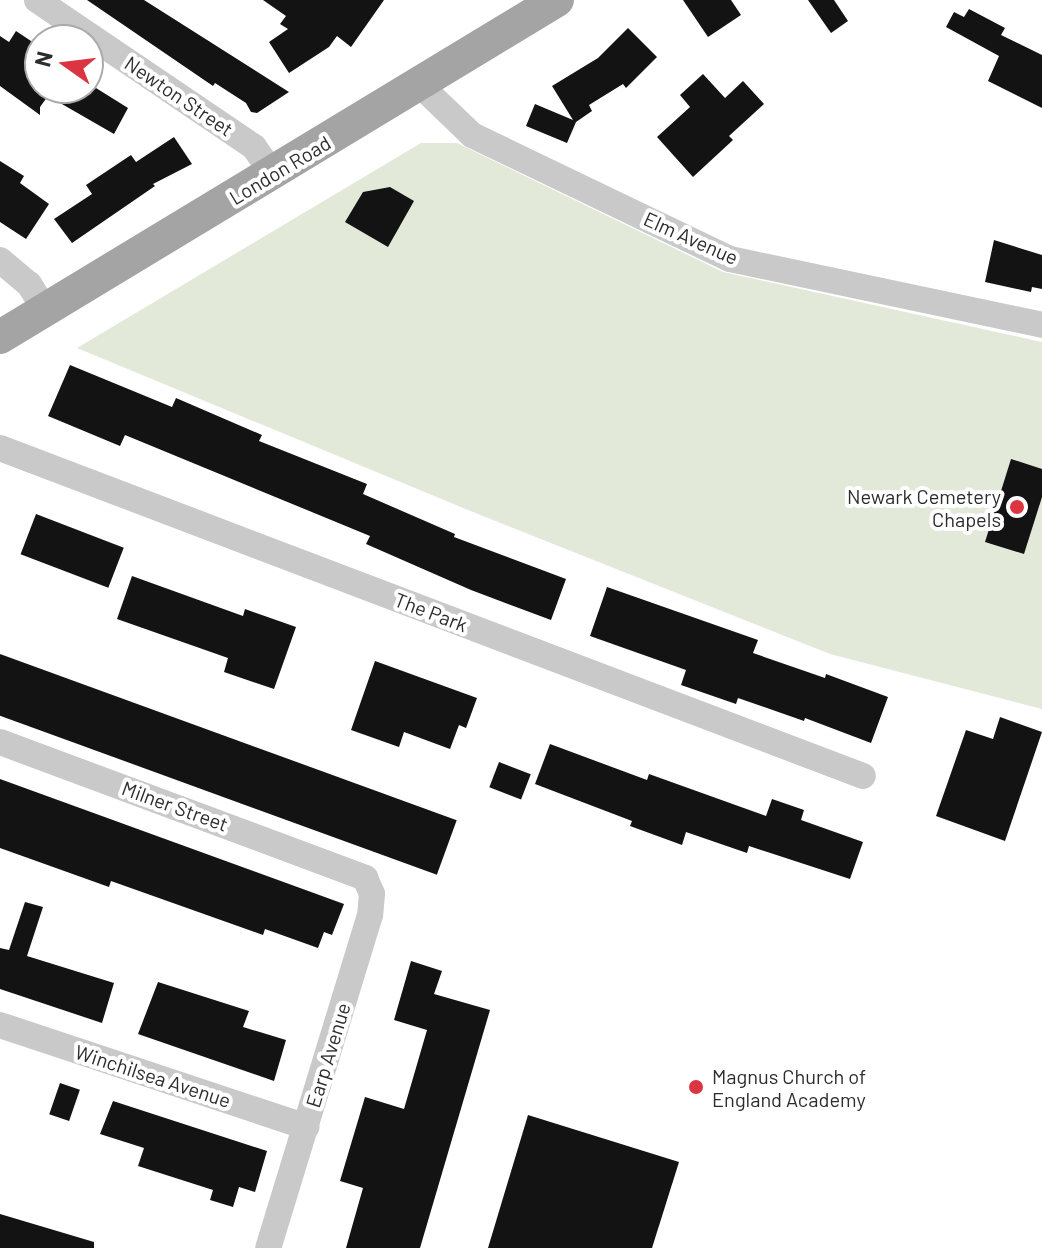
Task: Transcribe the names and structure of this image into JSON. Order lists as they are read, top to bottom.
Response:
{
  "streets": {
    "main road": ["London Road"],
    "street": [
      "Newton Street",
      "Elm Avenue",
      "The Park",
      "Milner Street",
      "Earp Avenue",
      "Winchilsea Avenue"
    ]
  },
  "crossings": [
    ["Newton Street", "London Road"],
    ["London Road", "Elm Avenue"],
    ["Milner Street", "Earp Avenue"],
    ["Earp Avenue", "Winchilsea Avenue"]
  ],
  "places": ["Newark Cemetery Chapels", "Magnus Church of England Academy"],
  "north": "left"
}
